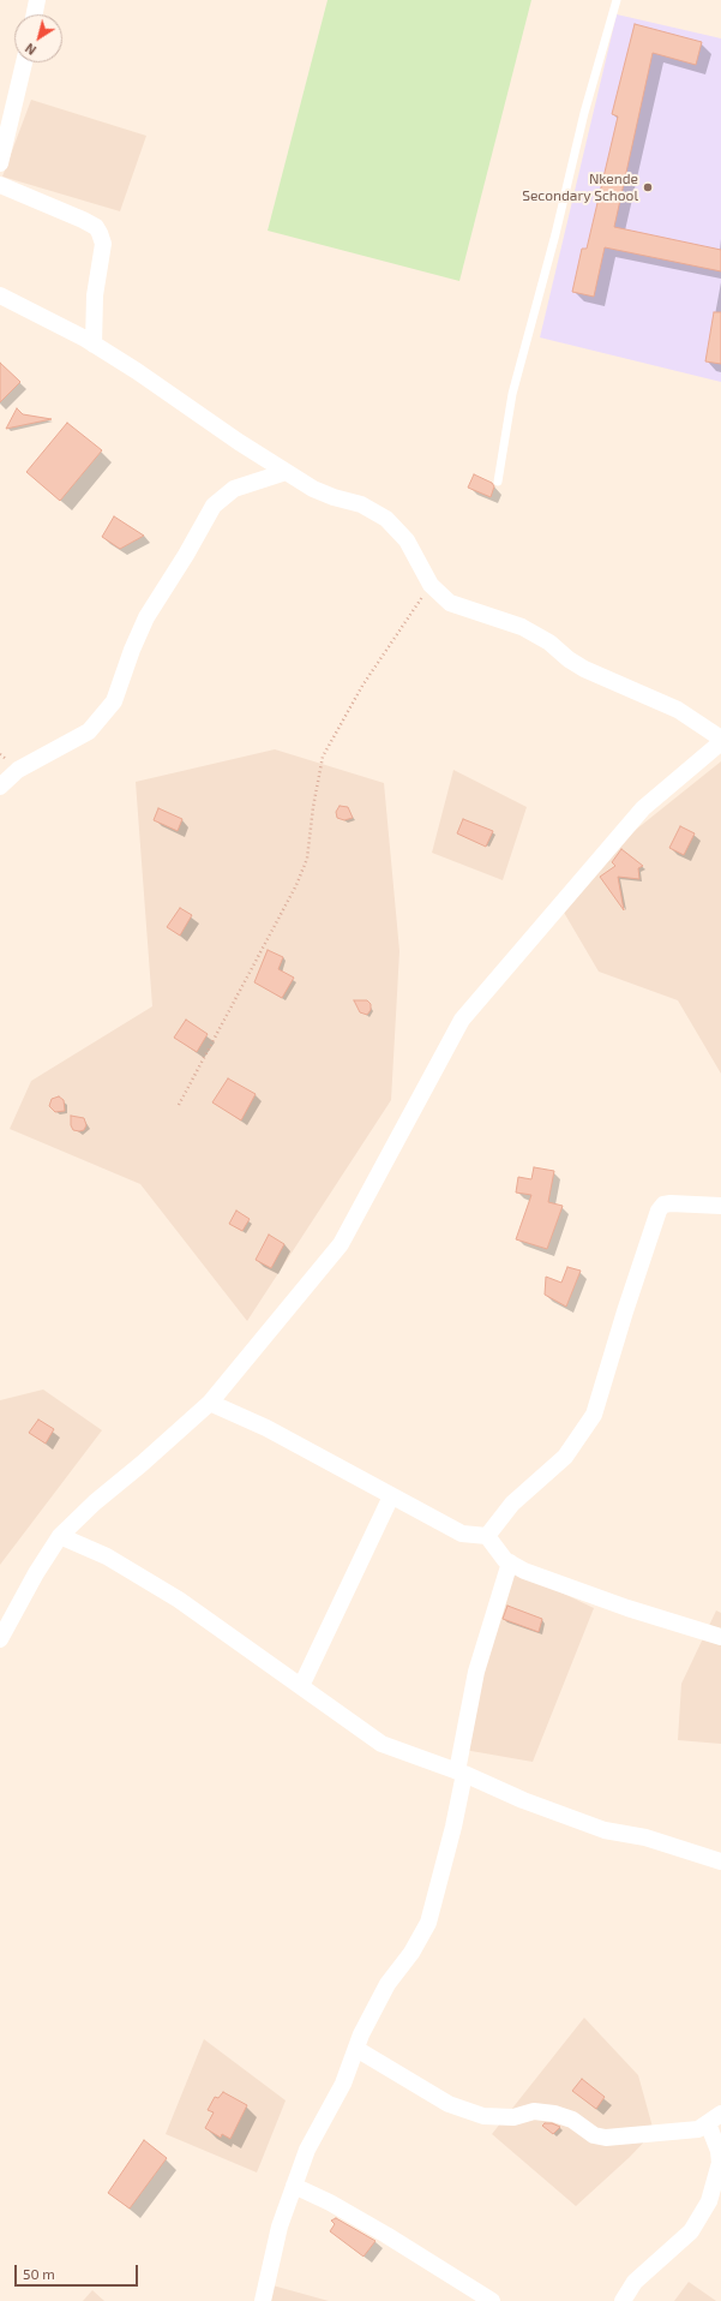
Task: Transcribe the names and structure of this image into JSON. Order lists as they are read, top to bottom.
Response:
{
  "places": ["Nkende Secondary School"],
  "scale_bar": "50 m",
  "north": "bottom left"
}
